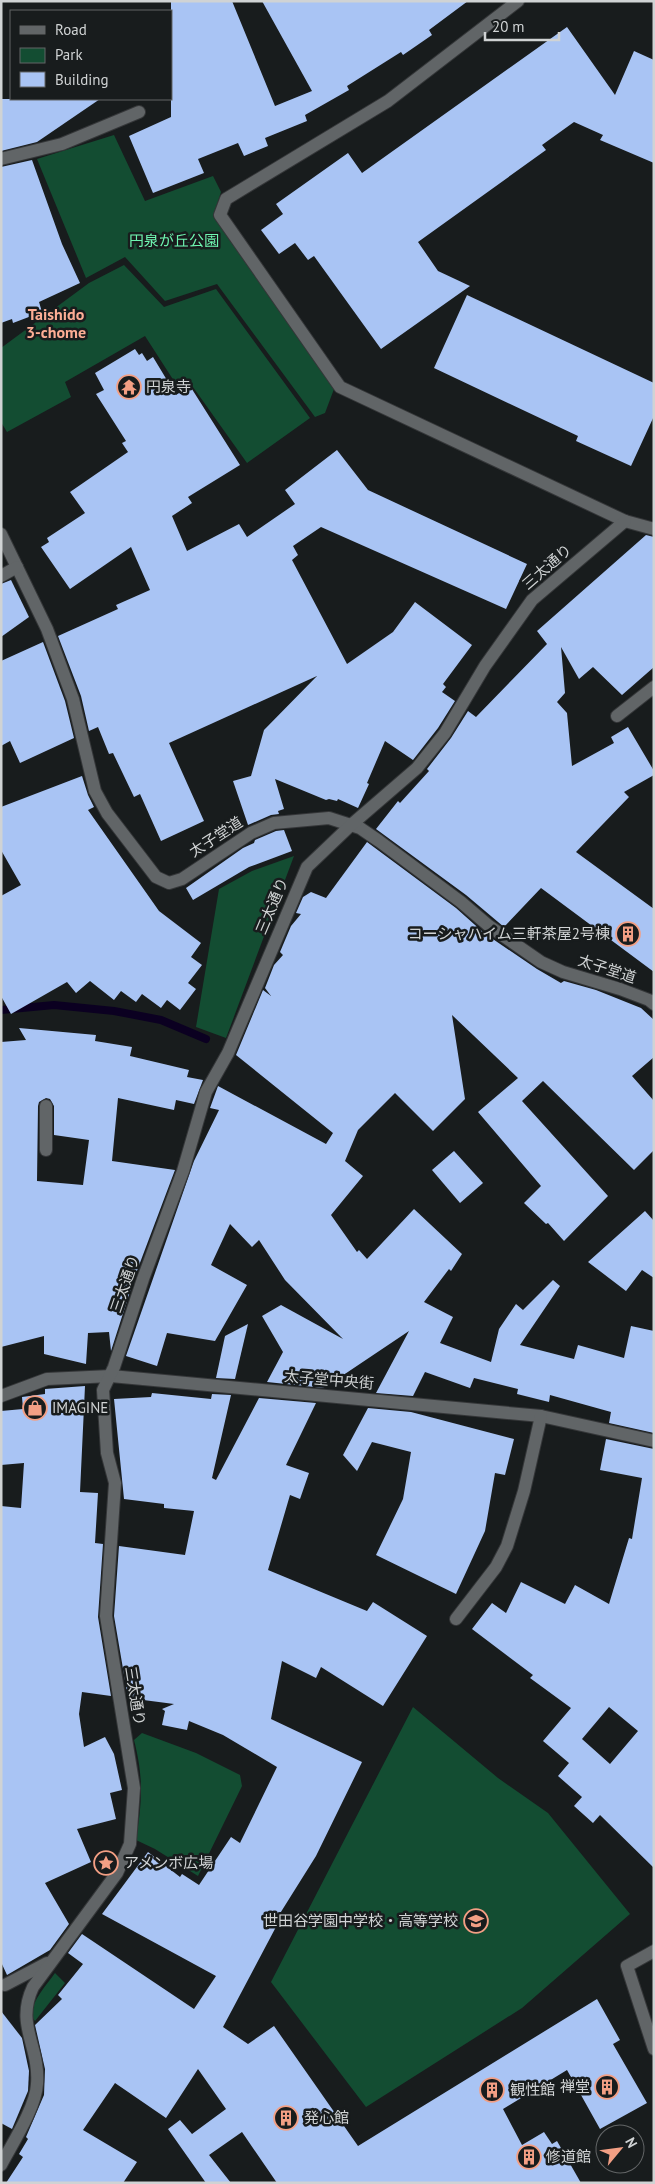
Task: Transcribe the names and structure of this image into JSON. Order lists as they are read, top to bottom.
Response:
{
  "streets": {
    "street": ["三太通り", "太子堂道", "太子堂中央街"]
  },
  "crossings": [
    ["三太通り", "太子堂道"],
    ["三太通り", "太子堂中央街"]
  ],
  "districts": ["Taishido 3-chome"],
  "parks": ["円泉が丘公園"],
  "places": {
    "temple": ["円泉寺"],
    "building": [
      "コーシャハイム三軒茶屋2号棟",
      "禅堂",
      "観性館",
      "発心館",
      "修道館"
    ],
    "shop": ["IMAGINE"],
    "place": ["アメンボ広場"],
    "school or university": ["世田谷学園中学校・高等学校"]
  },
  "legend": ["Road", "Park", "Building"],
  "scale_bar": "20 m",
  "north": "top right"
}
